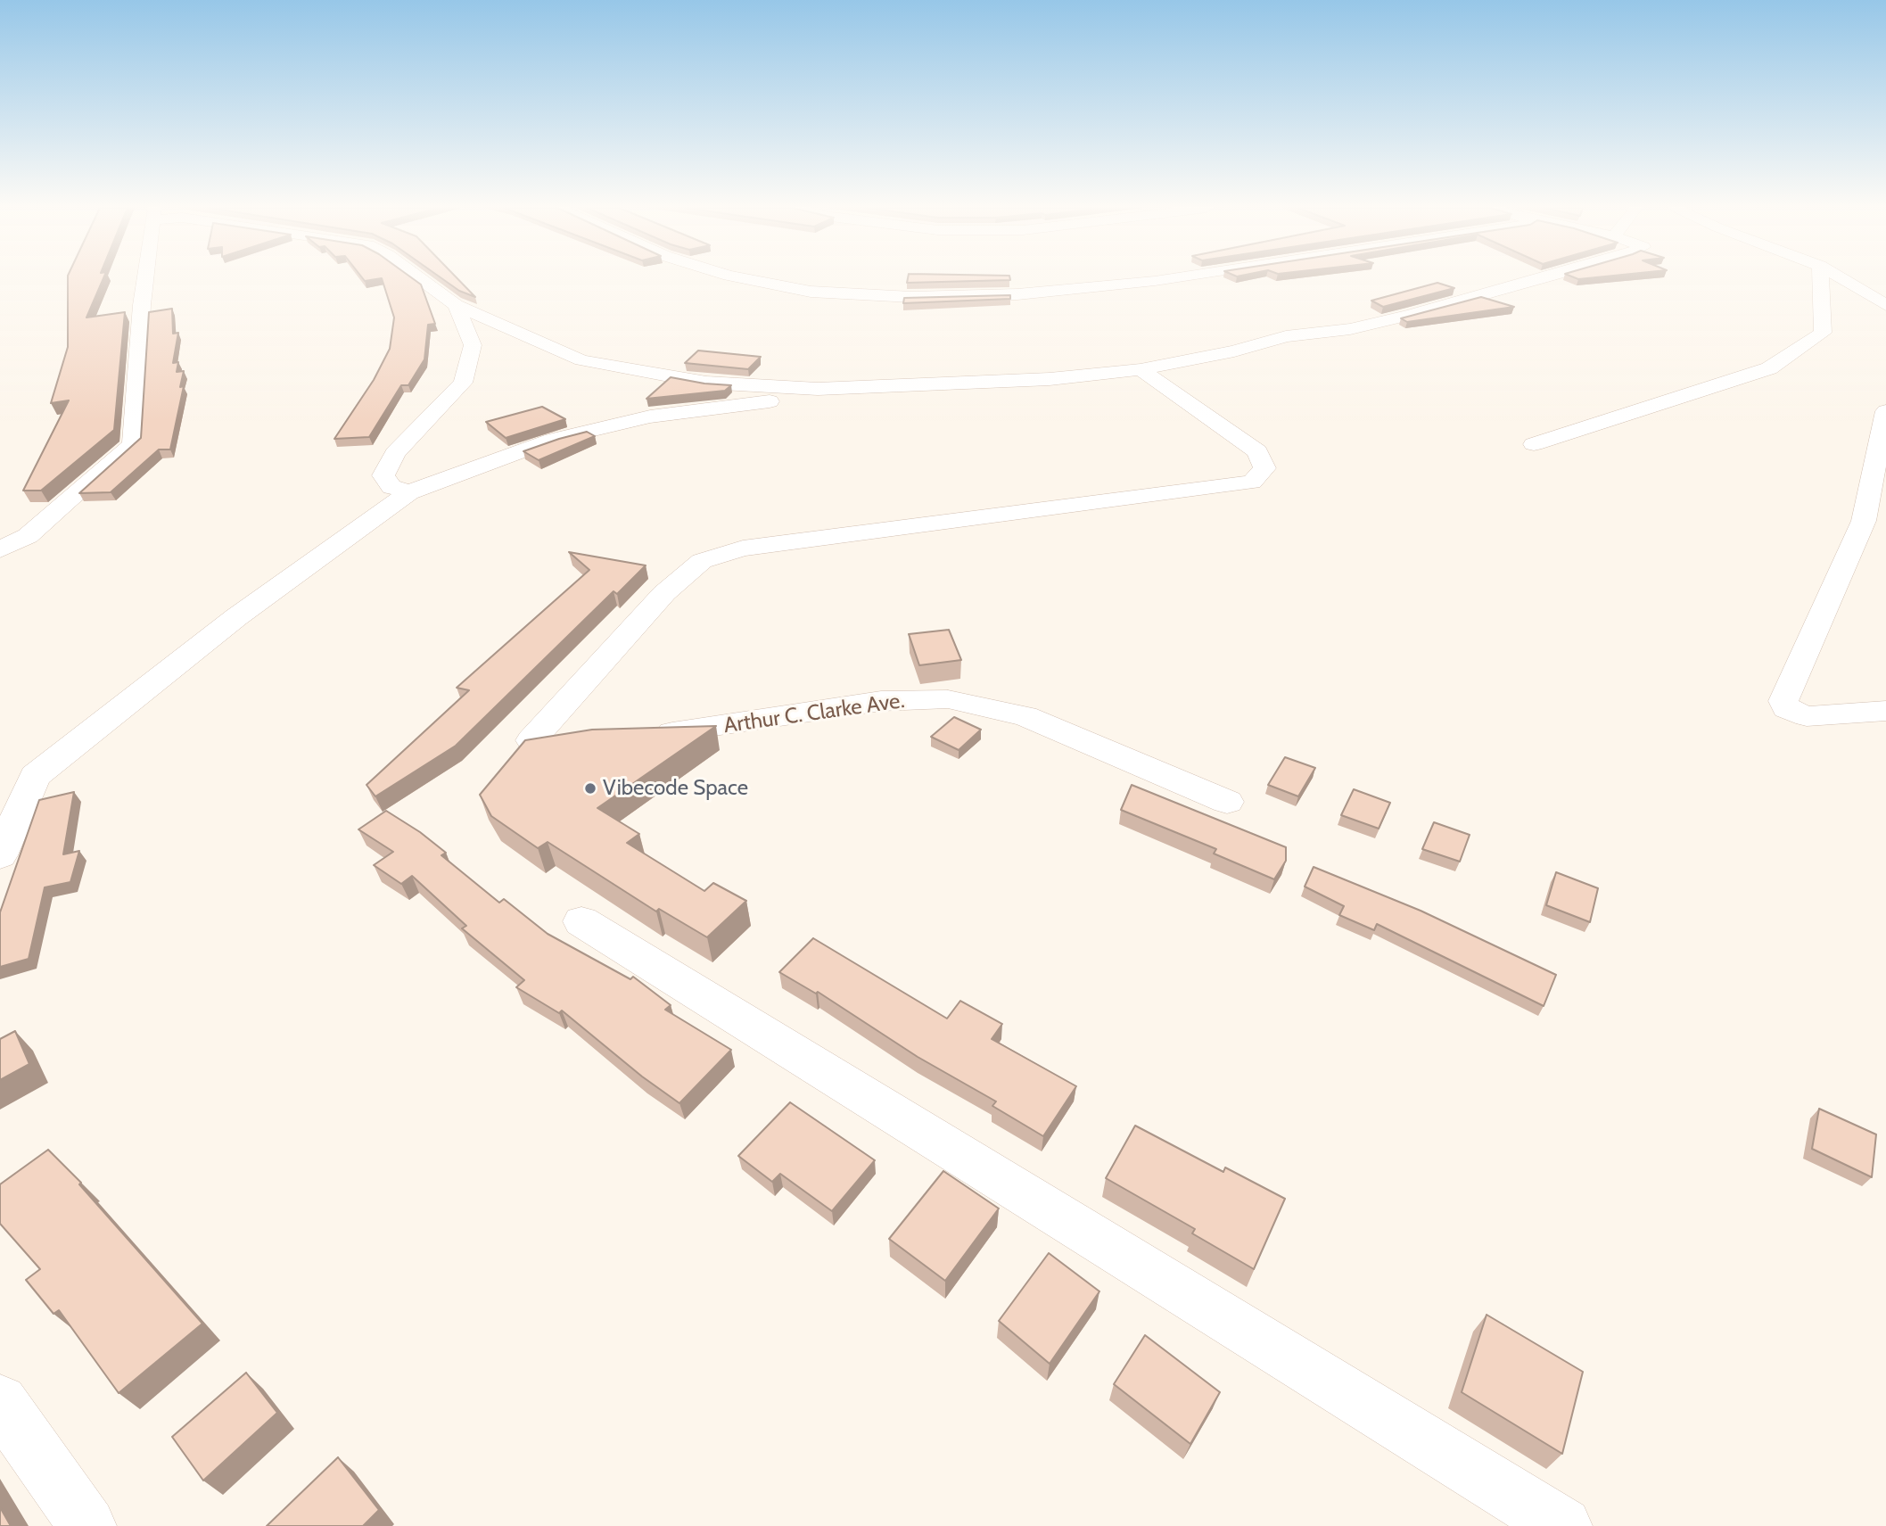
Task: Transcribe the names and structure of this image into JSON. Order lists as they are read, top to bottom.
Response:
{
  "streets": {
    "street": ["Arthur C. Clarke Ave."]
  },
  "places": ["Vibecode Space"]
}
